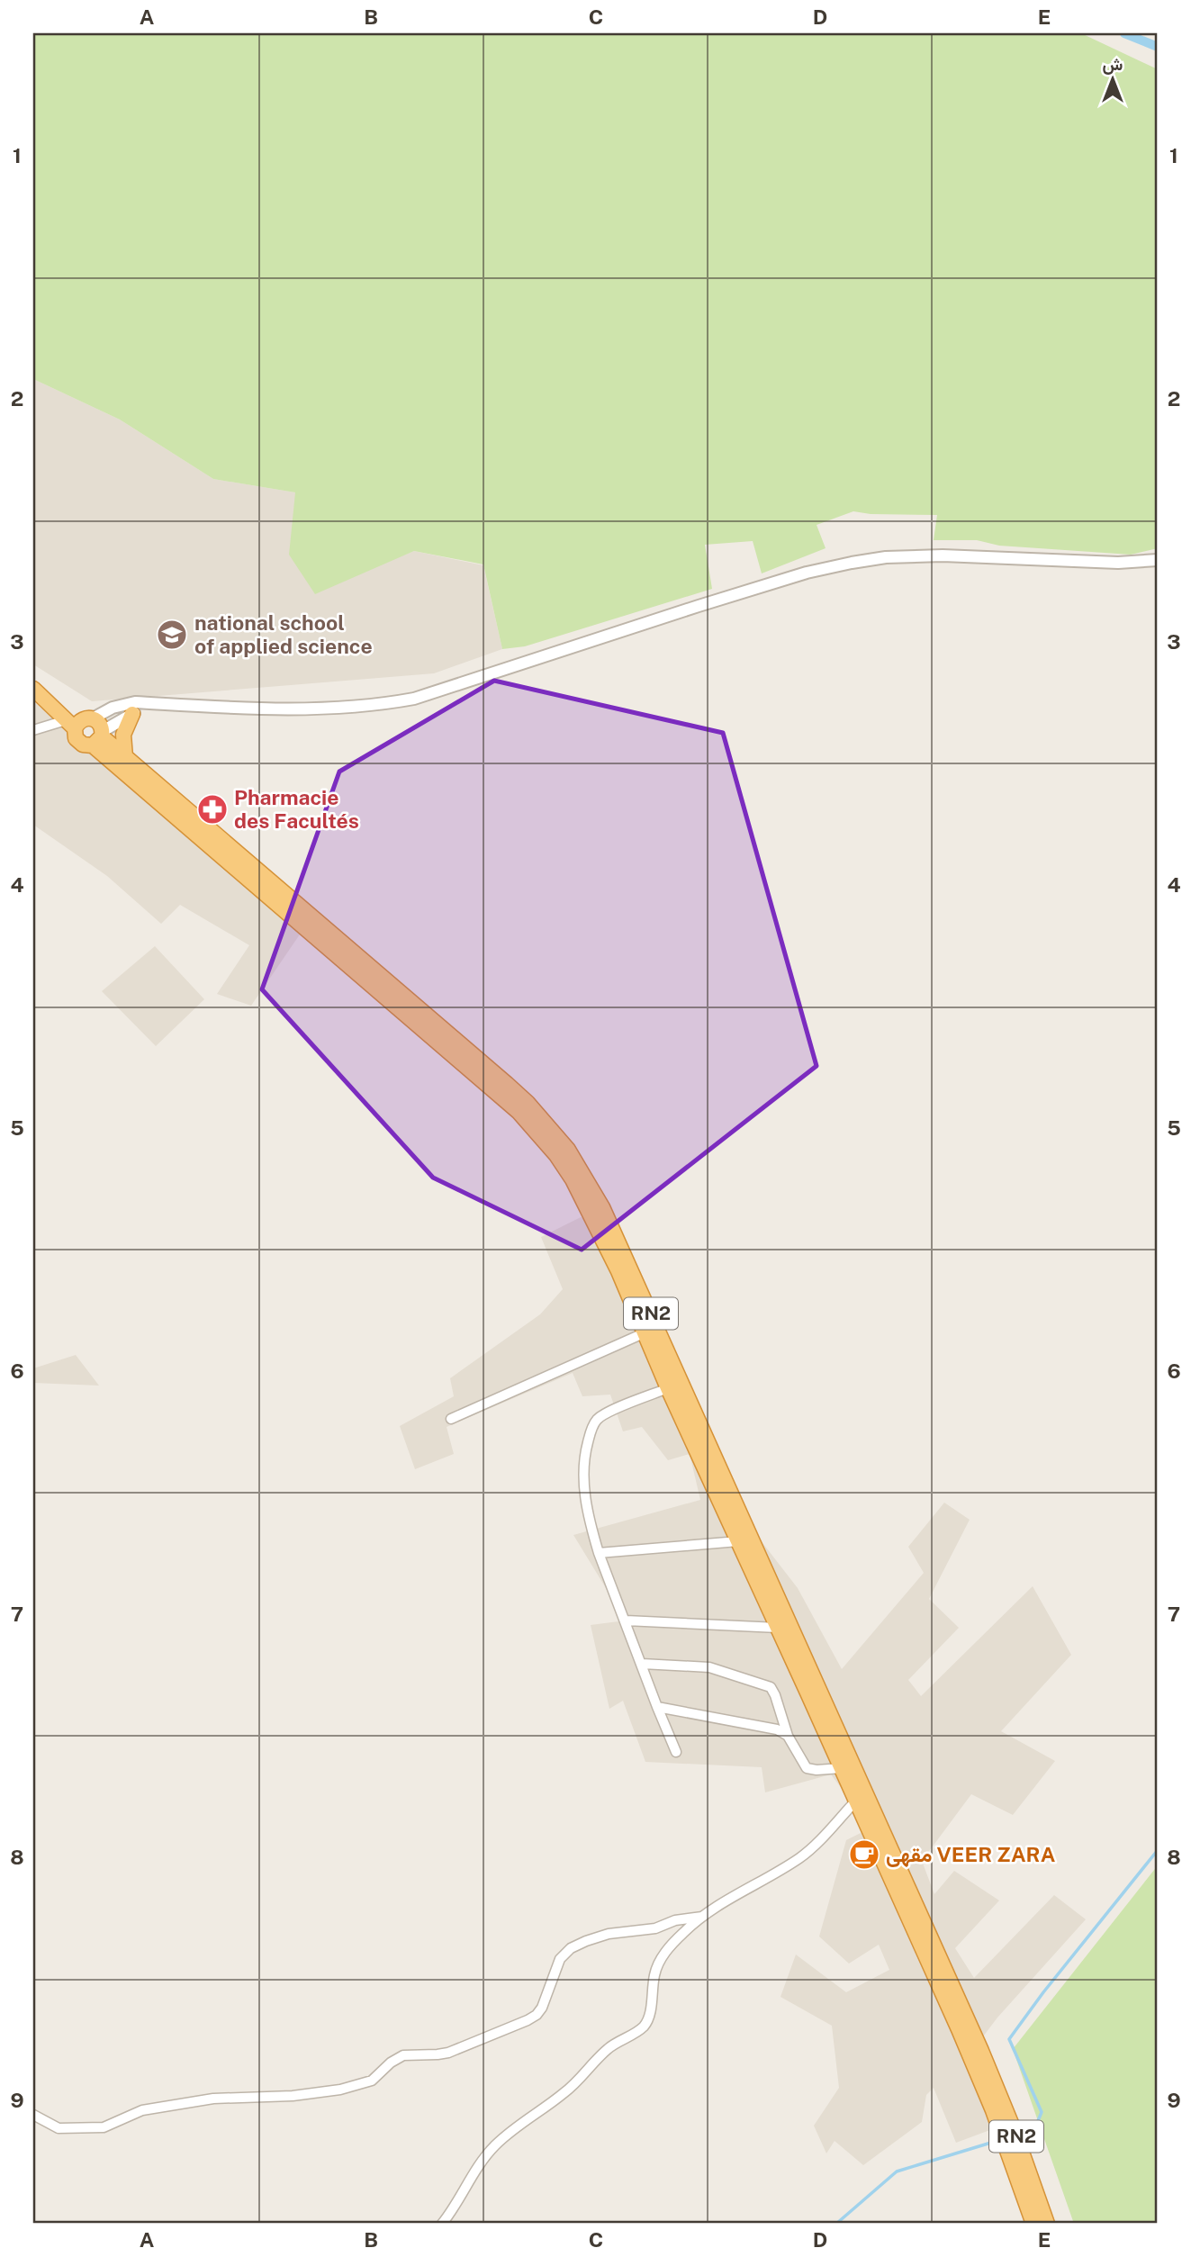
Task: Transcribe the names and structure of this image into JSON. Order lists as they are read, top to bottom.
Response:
{
  "streets": {
    "highway": ["RN2"]
  },
  "places": {
    "school or university": ["national school of applied science"],
    "pharmacy": ["Pharmacie des Facultés"],
    "cafe": ["مقهى VEER ZARA"]
  },
  "north": "top",
  "grid": {
    "columns": [
      "A",
      "B",
      "C",
      "D",
      "E"
    ],
    "rows": [
      "1",
      "2",
      "3",
      "4",
      "5",
      "6",
      "7",
      "8",
      "9"
    ]
  }
}
